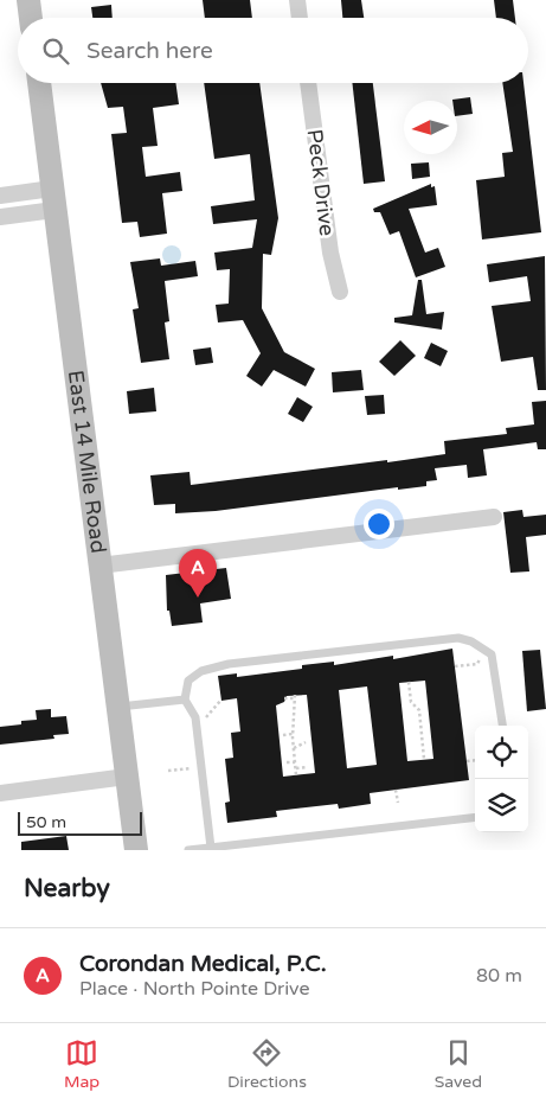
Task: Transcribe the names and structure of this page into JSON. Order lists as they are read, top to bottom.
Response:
{
  "streets": {
    "main road": ["East 14 Mile Road"],
    "street": ["Peck Drive"]
  },
  "scale_bar": "50 m",
  "north": "left",
  "page": {
    "search": "Search here",
    "pins": "A",
    "scale": "50 m",
    "heading": "Nearby",
    "list": [
      {
        "mark": "A",
        "name": "Corondan Medical, P.C.",
        "note": "Place · North Pointe Drive",
        "value": "80 m"
      }
    ],
    "nav": ["Map", "Directions", "Saved"]
  }
}
